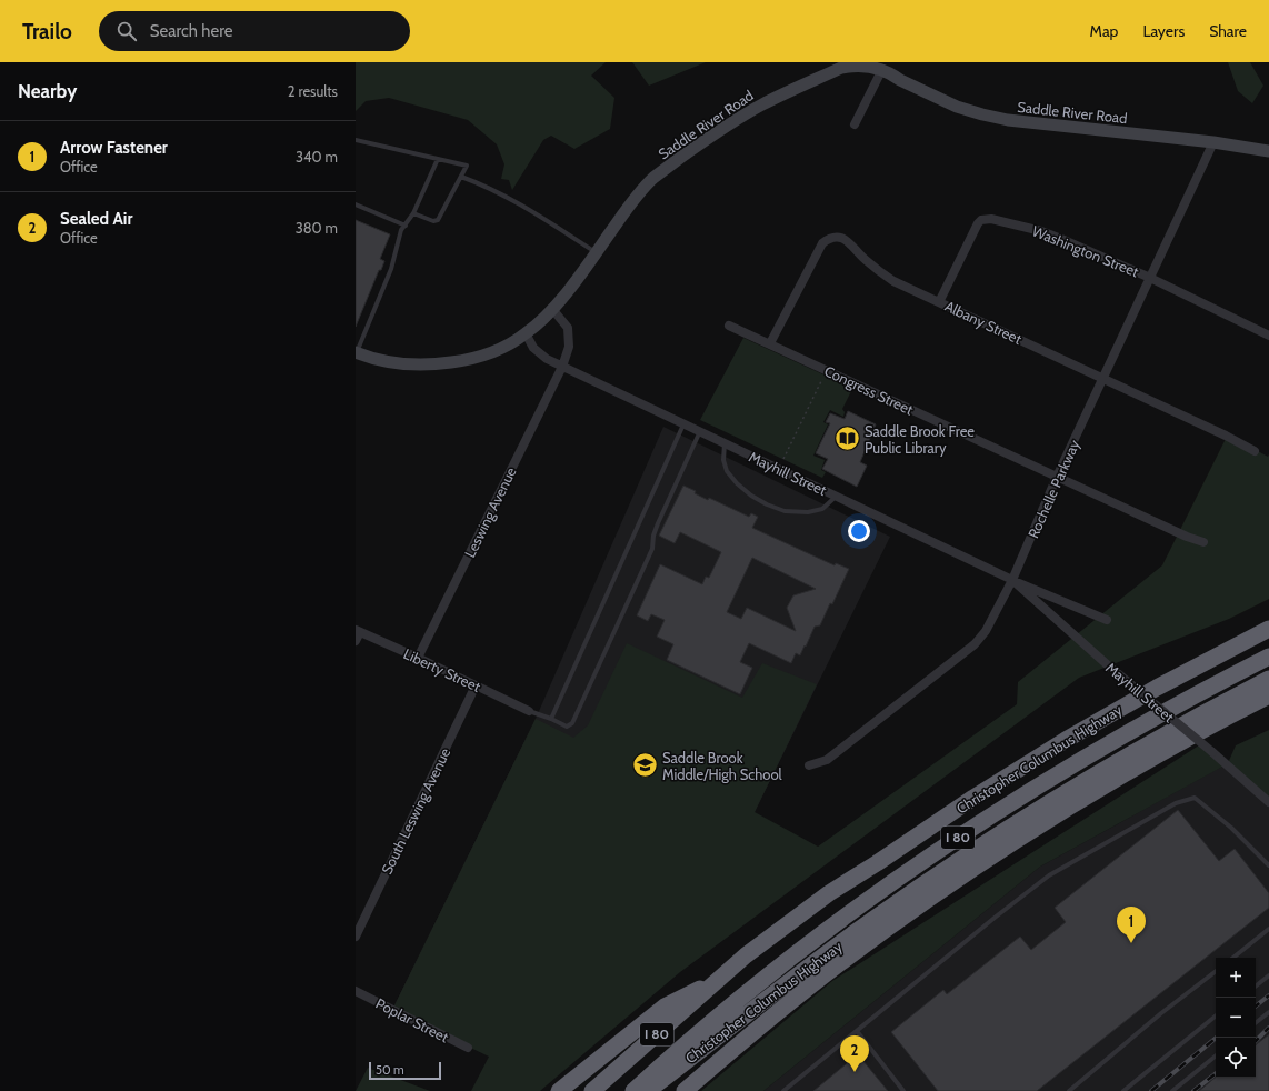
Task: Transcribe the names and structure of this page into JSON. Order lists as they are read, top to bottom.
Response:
{
  "streets": {
    "highway": ["Christopher Columbus Highway", "I 80"],
    "street": [
      "Saddle River Road",
      "Washington Street",
      "Albany Street",
      "Congress Street",
      "Mayhill Street",
      "Rochelle Parkway",
      "Leswing Avenue",
      "Liberty Street",
      "South Leswing Avenue",
      "Poplar Street"
    ]
  },
  "crossings": [
    ["Saddle River Road", "Mayhill Street"],
    ["Saddle River Road", "Rochelle Parkway"],
    ["Washington Street", "Albany Street"],
    ["Washington Street", "Rochelle Parkway"],
    ["Albany Street", "Congress Street"],
    ["Albany Street", "Rochelle Parkway"],
    ["Congress Street", "Rochelle Parkway"],
    ["Mayhill Street", "Rochelle Parkway"],
    ["Mayhill Street", "Leswing Avenue"],
    ["Leswing Avenue", "Liberty Street"],
    ["Liberty Street", "South Leswing Avenue"]
  ],
  "places": {
    "library": ["Saddle Brook Free Public Library"],
    "school or university": ["Saddle Brook Middle/High School"]
  },
  "scale_bar": "50 m",
  "page": {
    "header": "Trailo",
    "search": "Search here",
    "nav": ["Map", "Layers", "Share"],
    "heading": ["Nearby", "2 results"],
    "list": [
      {
        "mark": "1",
        "name": "Arrow Fastener",
        "note": "Office",
        "value": "340 m"
      },
      {
        "mark": "2",
        "name": "Sealed Air",
        "note": "Office",
        "value": "380 m"
      }
    ],
    "pins": ["1", "2"],
    "map_buttons": ["+", "−"],
    "scale": "50 m"
  }
}
